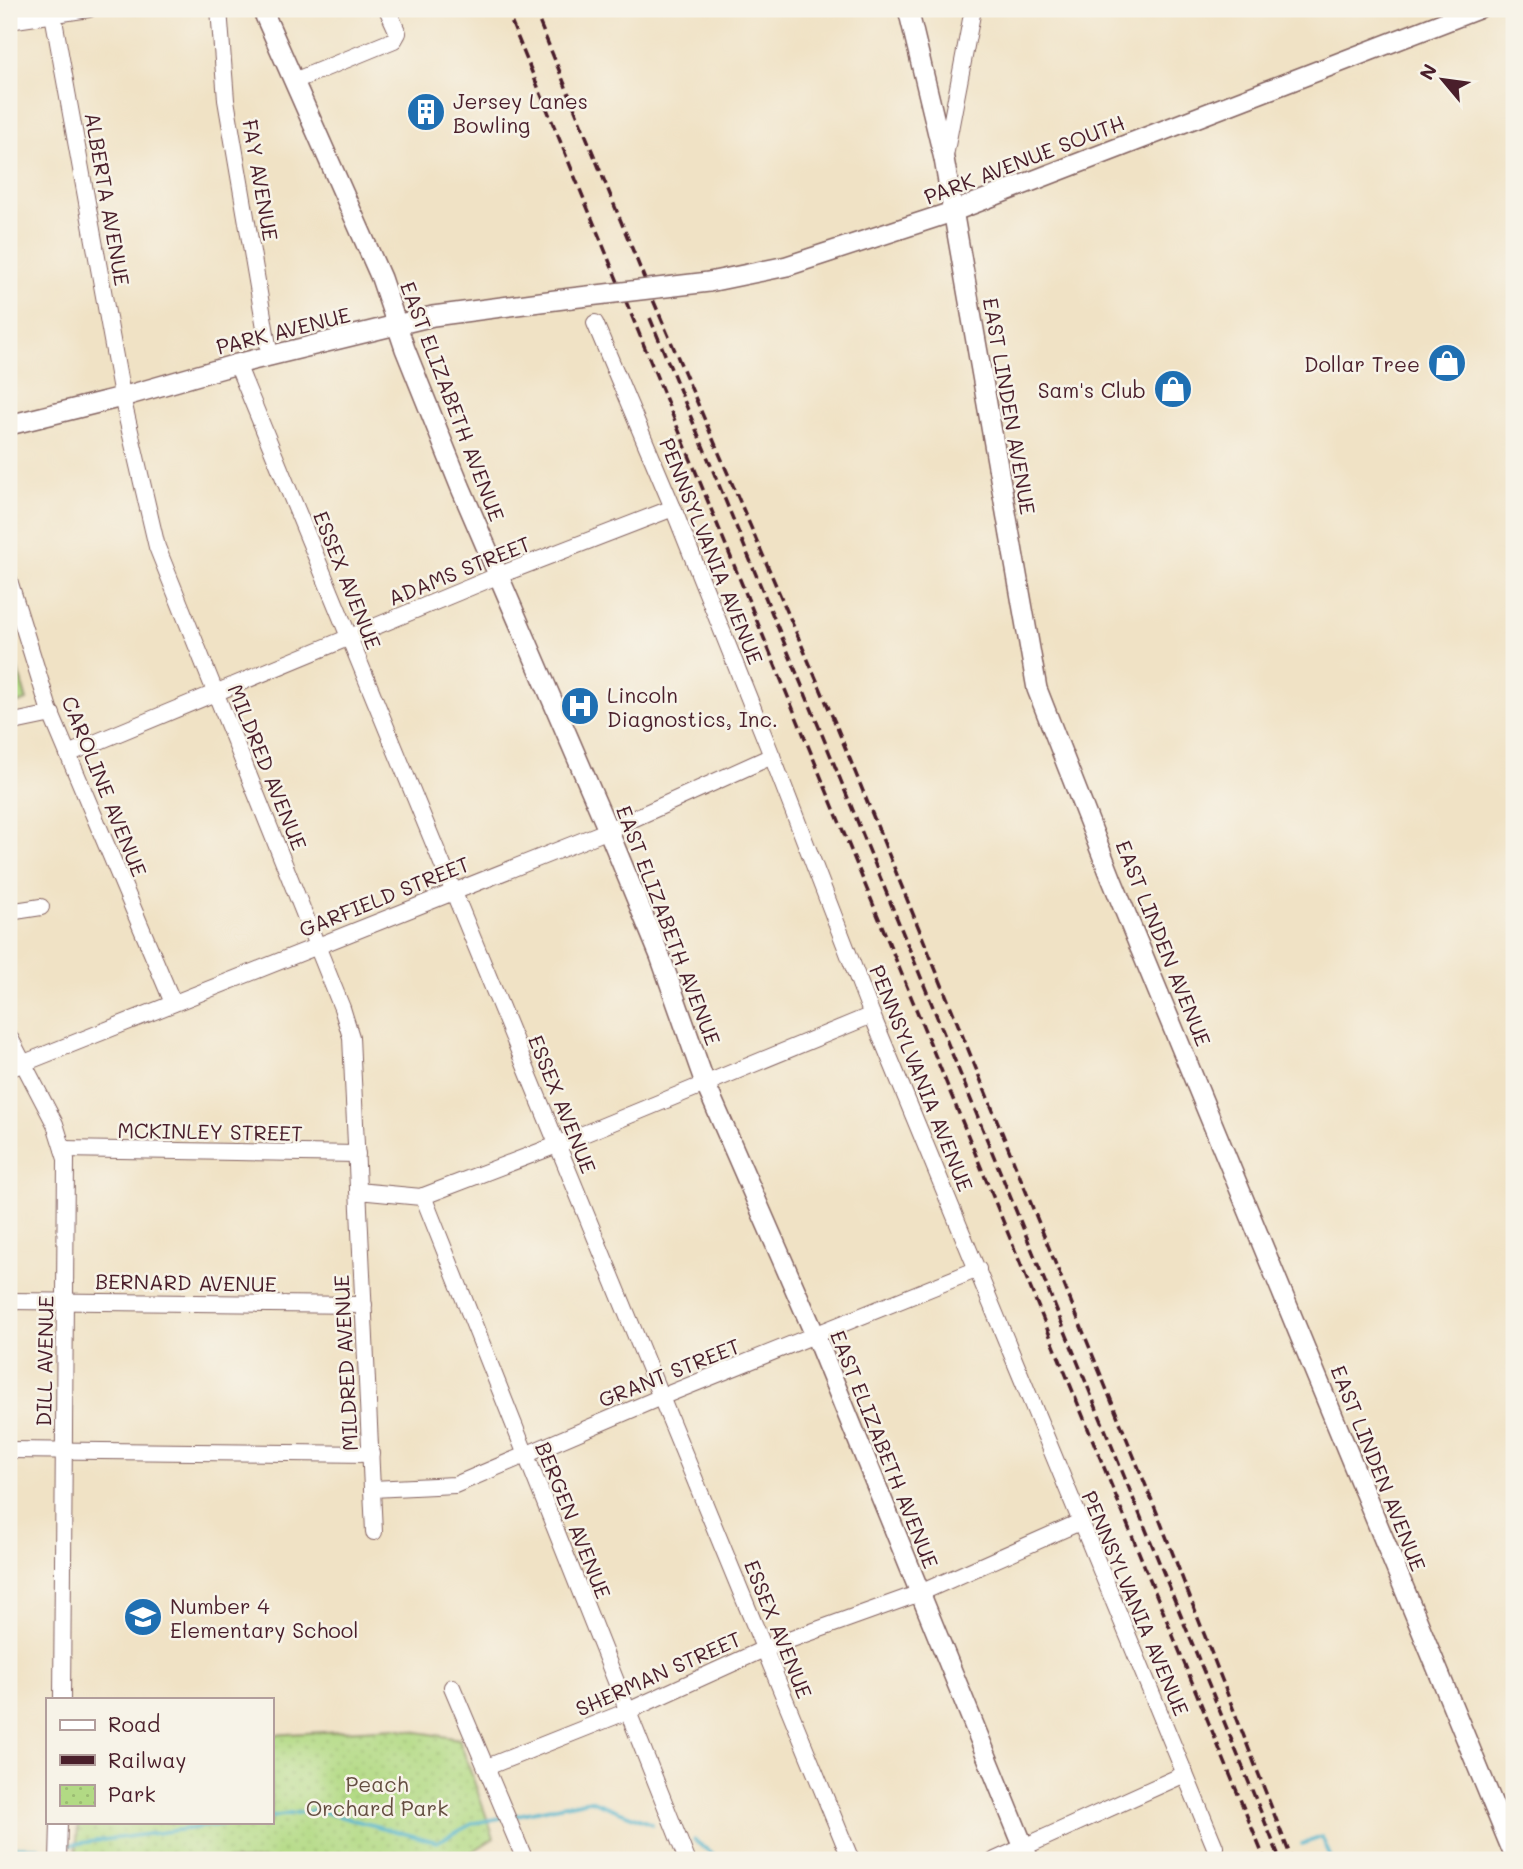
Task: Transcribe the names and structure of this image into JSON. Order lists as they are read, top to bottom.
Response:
{
  "streets": {
    "street": [
      "PARK AVENUE SOUTH",
      "FAY AVENUE",
      "ALBERTA AVENUE",
      "PARK AVENUE",
      "EAST ELIZABETH AVENUE",
      "EAST LINDEN AVENUE",
      "PENNSYLVANIA AVENUE",
      "ADAMS STREET",
      "ESSEX AVENUE",
      "MILDRED AVENUE",
      "CAROLINE AVENUE",
      "GARFIELD STREET",
      "MCKINLEY STREET",
      "BERNARD AVENUE",
      "DILL AVENUE",
      "GRANT STREET",
      "BERGEN AVENUE",
      "SHERMAN STREET"
    ]
  },
  "crossings": [
    ["PARK AVENUE SOUTH", "PARK AVENUE"],
    ["PARK AVENUE SOUTH", "EAST LINDEN AVENUE"],
    ["FAY AVENUE", "PARK AVENUE"],
    ["ALBERTA AVENUE", "PARK AVENUE"],
    ["ALBERTA AVENUE", "MILDRED AVENUE"],
    ["PARK AVENUE", "EAST ELIZABETH AVENUE"],
    ["PARK AVENUE", "ESSEX AVENUE"],
    ["PARK AVENUE", "MILDRED AVENUE"],
    ["EAST ELIZABETH AVENUE", "ADAMS STREET"],
    ["EAST ELIZABETH AVENUE", "GARFIELD STREET"],
    ["EAST ELIZABETH AVENUE", "GRANT STREET"],
    ["EAST ELIZABETH AVENUE", "SHERMAN STREET"],
    ["PENNSYLVANIA AVENUE", "ADAMS STREET"],
    ["PENNSYLVANIA AVENUE", "GARFIELD STREET"],
    ["PENNSYLVANIA AVENUE", "GRANT STREET"],
    ["PENNSYLVANIA AVENUE", "SHERMAN STREET"],
    ["ADAMS STREET", "ESSEX AVENUE"],
    ["ADAMS STREET", "MILDRED AVENUE"],
    ["ADAMS STREET", "CAROLINE AVENUE"],
    ["ESSEX AVENUE", "GARFIELD STREET"],
    ["ESSEX AVENUE", "GRANT STREET"],
    ["ESSEX AVENUE", "SHERMAN STREET"],
    ["MILDRED AVENUE", "GARFIELD STREET"],
    ["MILDRED AVENUE", "MCKINLEY STREET"],
    ["MILDRED AVENUE", "BERNARD AVENUE"],
    ["MILDRED AVENUE", "GRANT STREET"],
    ["CAROLINE AVENUE", "GARFIELD STREET"],
    ["GARFIELD STREET", "DILL AVENUE"],
    ["MCKINLEY STREET", "DILL AVENUE"],
    ["BERNARD AVENUE", "DILL AVENUE"],
    ["GRANT STREET", "BERGEN AVENUE"],
    ["BERGEN AVENUE", "SHERMAN STREET"]
  ],
  "parks": ["Peach Orchard Park"],
  "places": {
    "building": ["Jersey Lanes Bowling"],
    "shop": ["Dollar Tree", "Sam's Club"],
    "hospital": ["Lincoln Diagnostics, Inc."],
    "school or university": ["Number 4 Elementary School"]
  },
  "legend": ["Road", "Railway", "Park"],
  "north": "top left"
}
